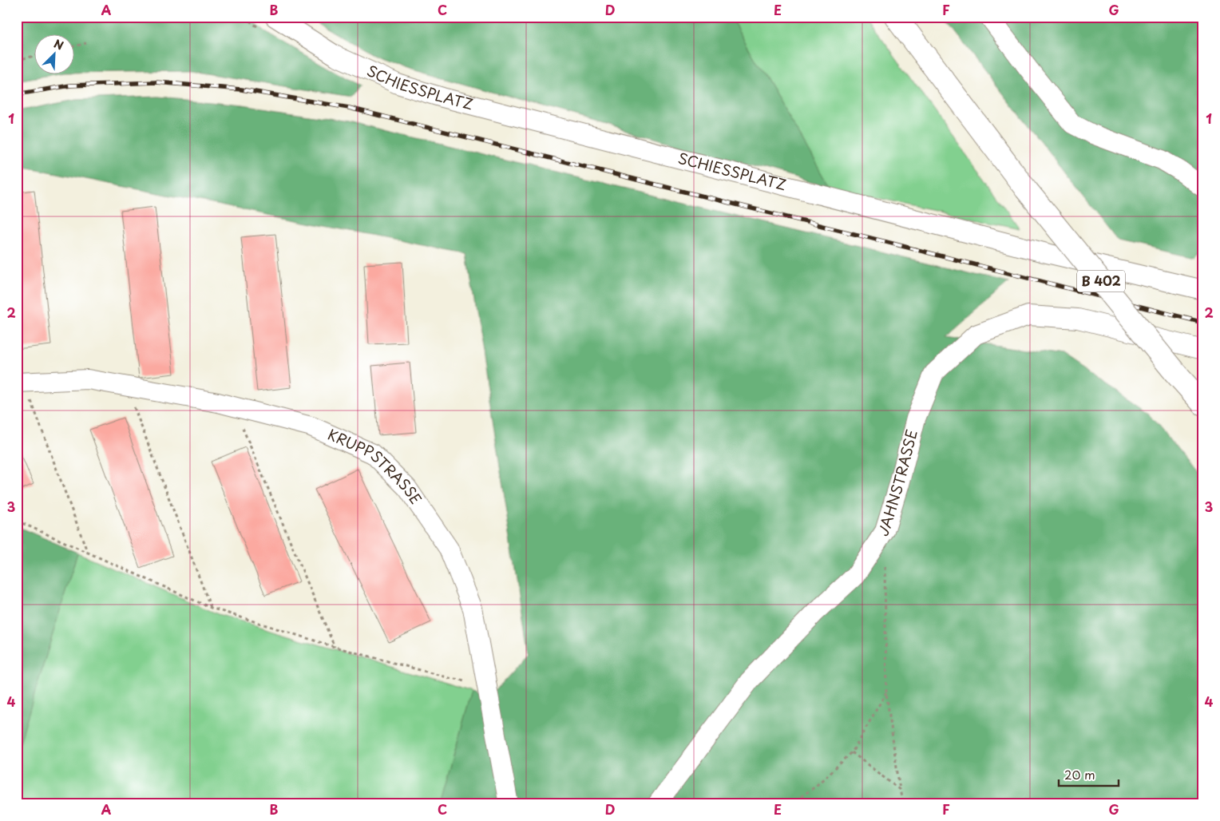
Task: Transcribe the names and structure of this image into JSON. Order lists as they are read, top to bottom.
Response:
{
  "streets": {
    "main road": ["B 402"],
    "street": ["SCHIESSPLATZ", "KRUPPSTRASSE", "JAHNSTRASSE"]
  },
  "scale_bar": "20 m",
  "north": "top right",
  "grid": {
    "columns": [
      "A",
      "B",
      "C",
      "D",
      "E",
      "F",
      "G"
    ],
    "rows": [
      "1",
      "2",
      "3",
      "4"
    ]
  }
}
